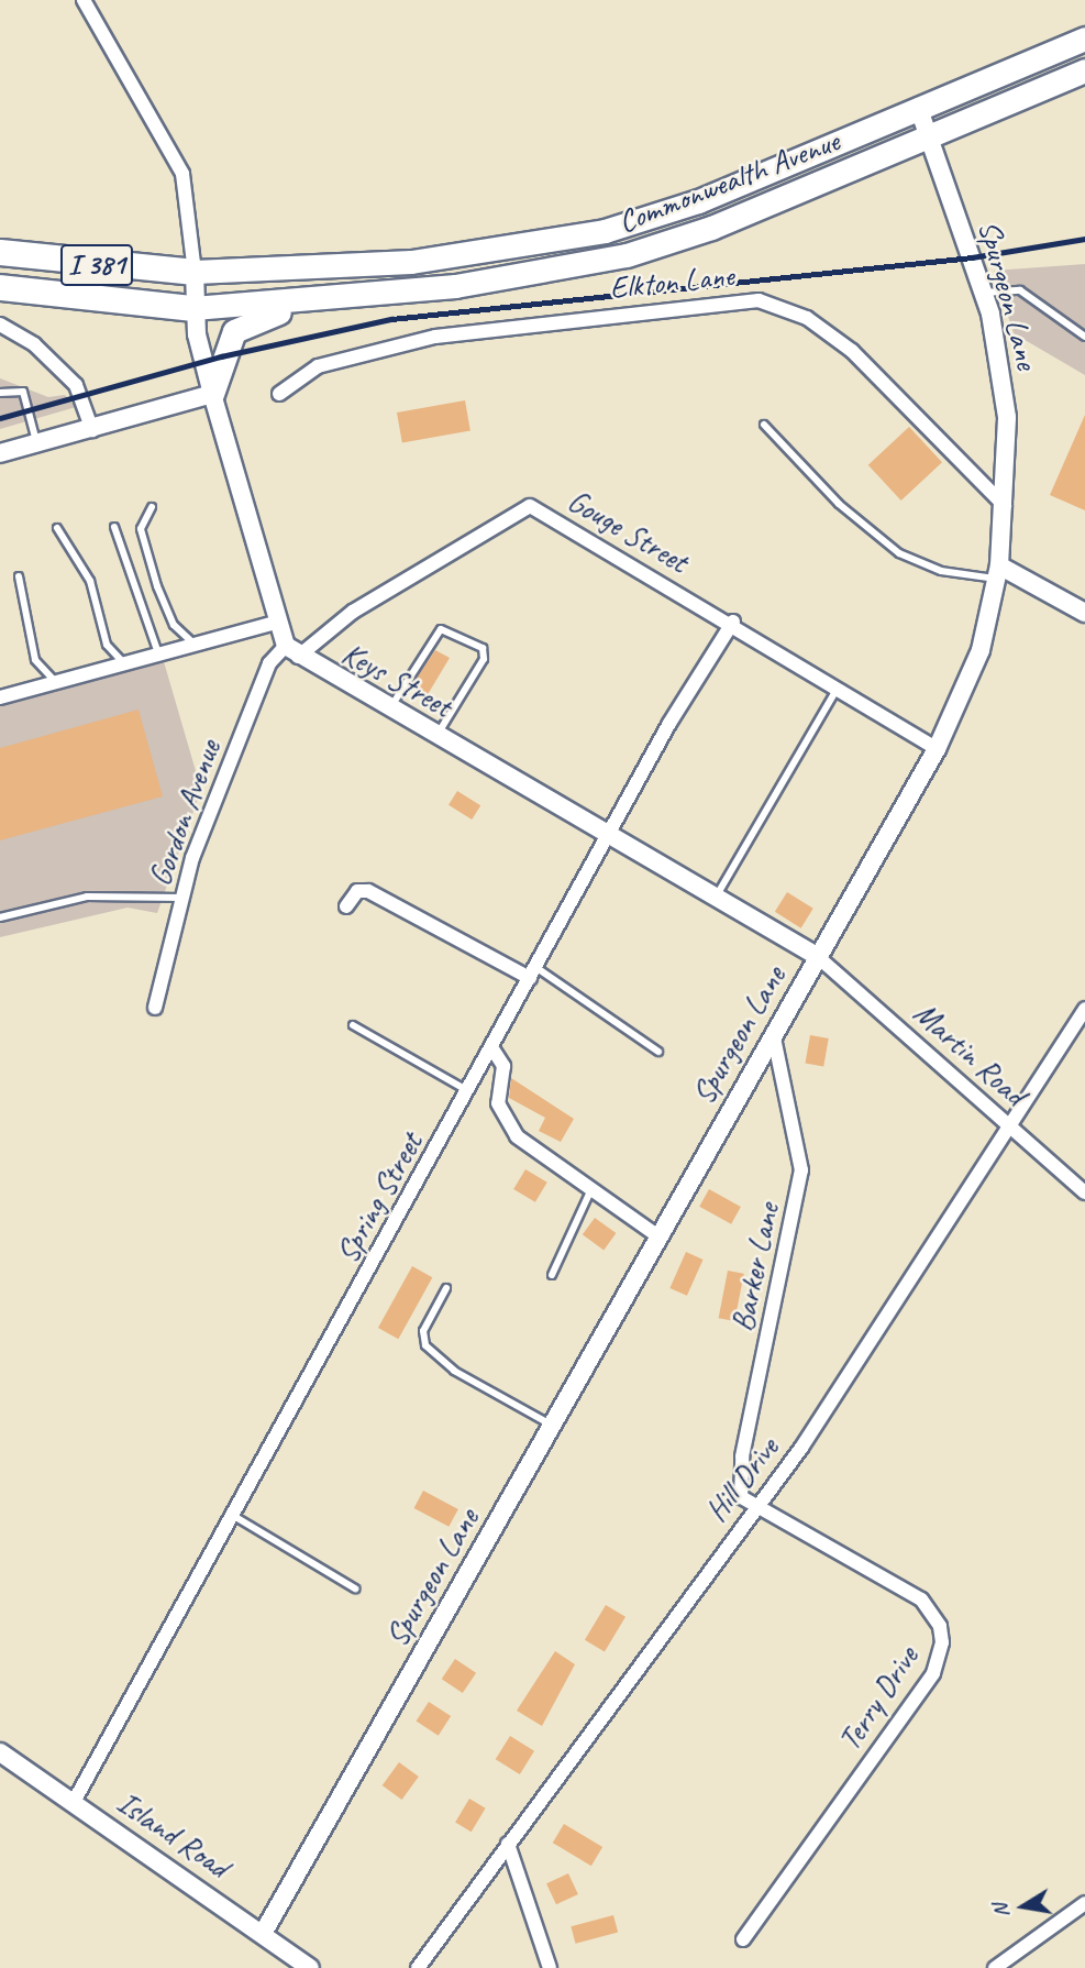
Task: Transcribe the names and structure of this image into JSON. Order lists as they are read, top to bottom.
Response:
{
  "streets": {
    "highway": ["Commonwealth Avenue", "I 381"],
    "street": [
      "Elkton Lane",
      "Spurgeon Lane",
      "Gouge Street",
      "Keys Street",
      "Gordon Avenue",
      "Martin Road",
      "Spring Street",
      "Barker Lane",
      "Hill Drive",
      "Terry Drive",
      "Island Road"
    ]
  },
  "crossings": [
    ["Commonwealth Avenue", "I 381"],
    ["Commonwealth Avenue", "Spurgeon Lane"],
    ["Elkton Lane", "Spurgeon Lane"],
    ["Spurgeon Lane", "Gouge Street"],
    ["Spurgeon Lane", "Keys Street"],
    ["Spurgeon Lane", "Martin Road"],
    ["Spurgeon Lane", "Barker Lane"],
    ["Spurgeon Lane", "Island Road"],
    ["Gouge Street", "Keys Street"],
    ["Gouge Street", "Gordon Avenue"],
    ["Gouge Street", "Spring Street"],
    ["Keys Street", "Gordon Avenue"],
    ["Keys Street", "Martin Road"],
    ["Keys Street", "Spring Street"],
    ["Martin Road", "Hill Drive"],
    ["Spring Street", "Island Road"],
    ["Barker Lane", "Hill Drive"],
    ["Barker Lane", "Terry Drive"],
    ["Hill Drive", "Terry Drive"]
  ],
  "north": "left"
}
